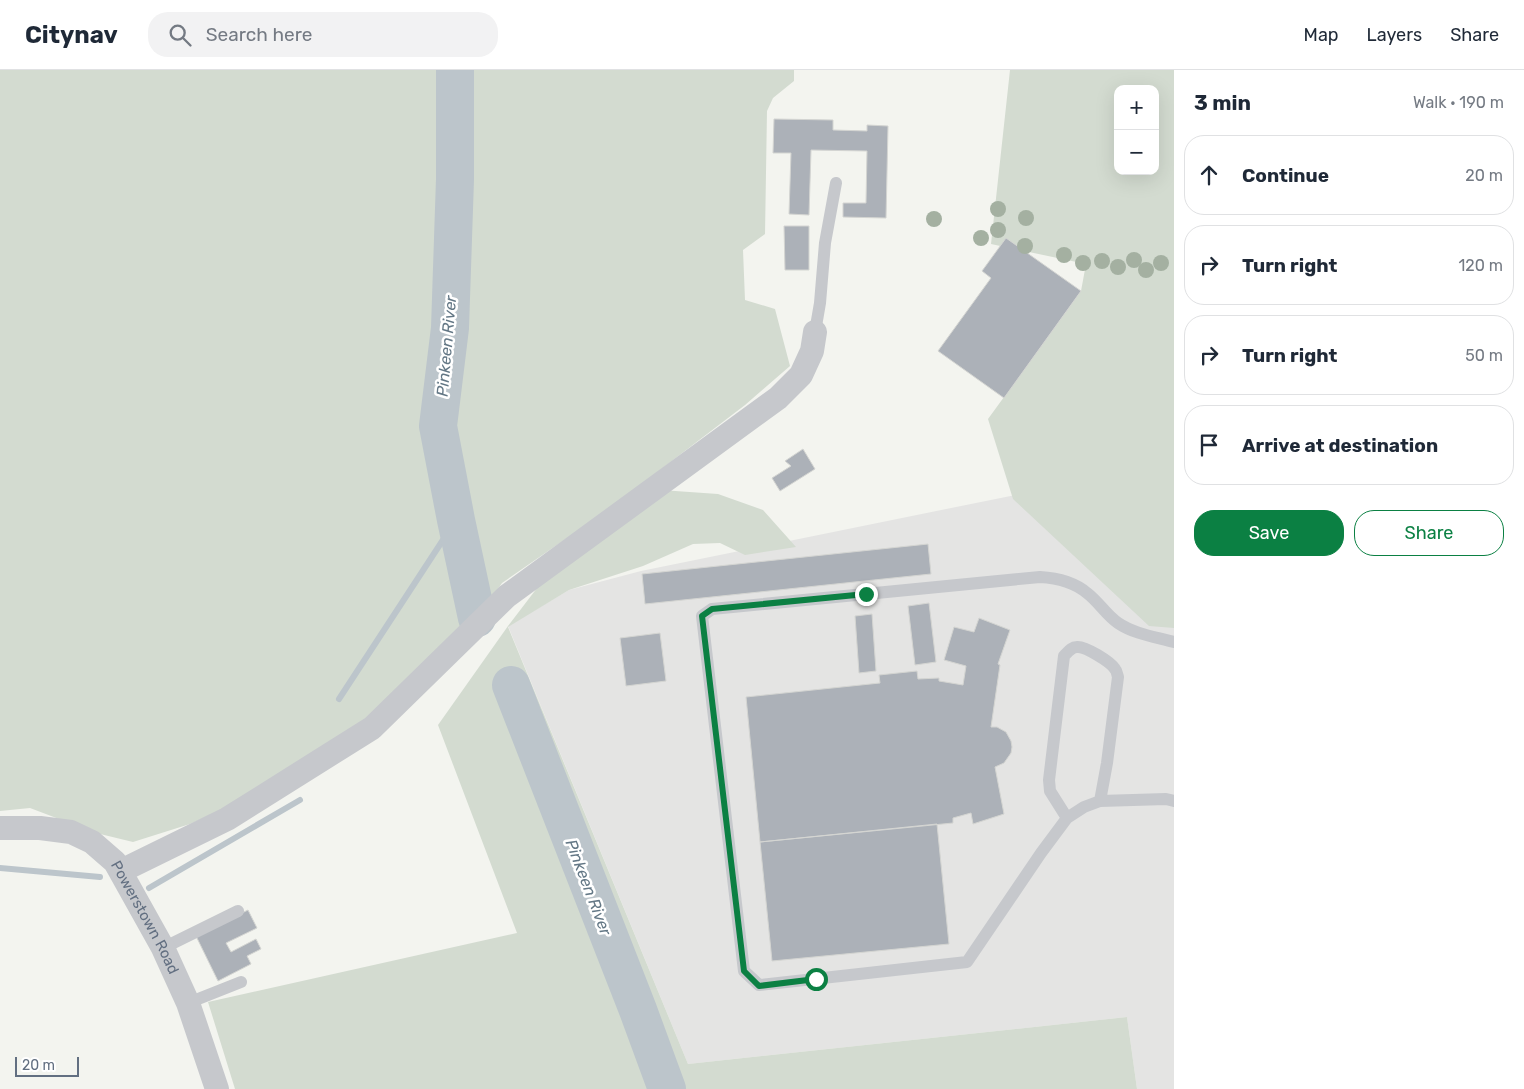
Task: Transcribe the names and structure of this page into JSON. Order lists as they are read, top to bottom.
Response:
{
  "streets": {
    "street": ["Powerstown Road"]
  },
  "water": ["Pinkeen River"],
  "scale_bar": "20 m",
  "page": {
    "header": "Citynav",
    "search": "Search here",
    "nav": ["Map", "Layers", "Share"],
    "heading": ["3 min", "Walk · 190 m"],
    "map_buttons": ["+", "−"],
    "list": [
      ["Continue", "20 m"],
      ["Turn right", "120 m"],
      ["Turn right", "50 m"],
      "Arrive at destination"
    ],
    "buttons": ["Save", "Share"],
    "scale": "20 m"
  }
}
